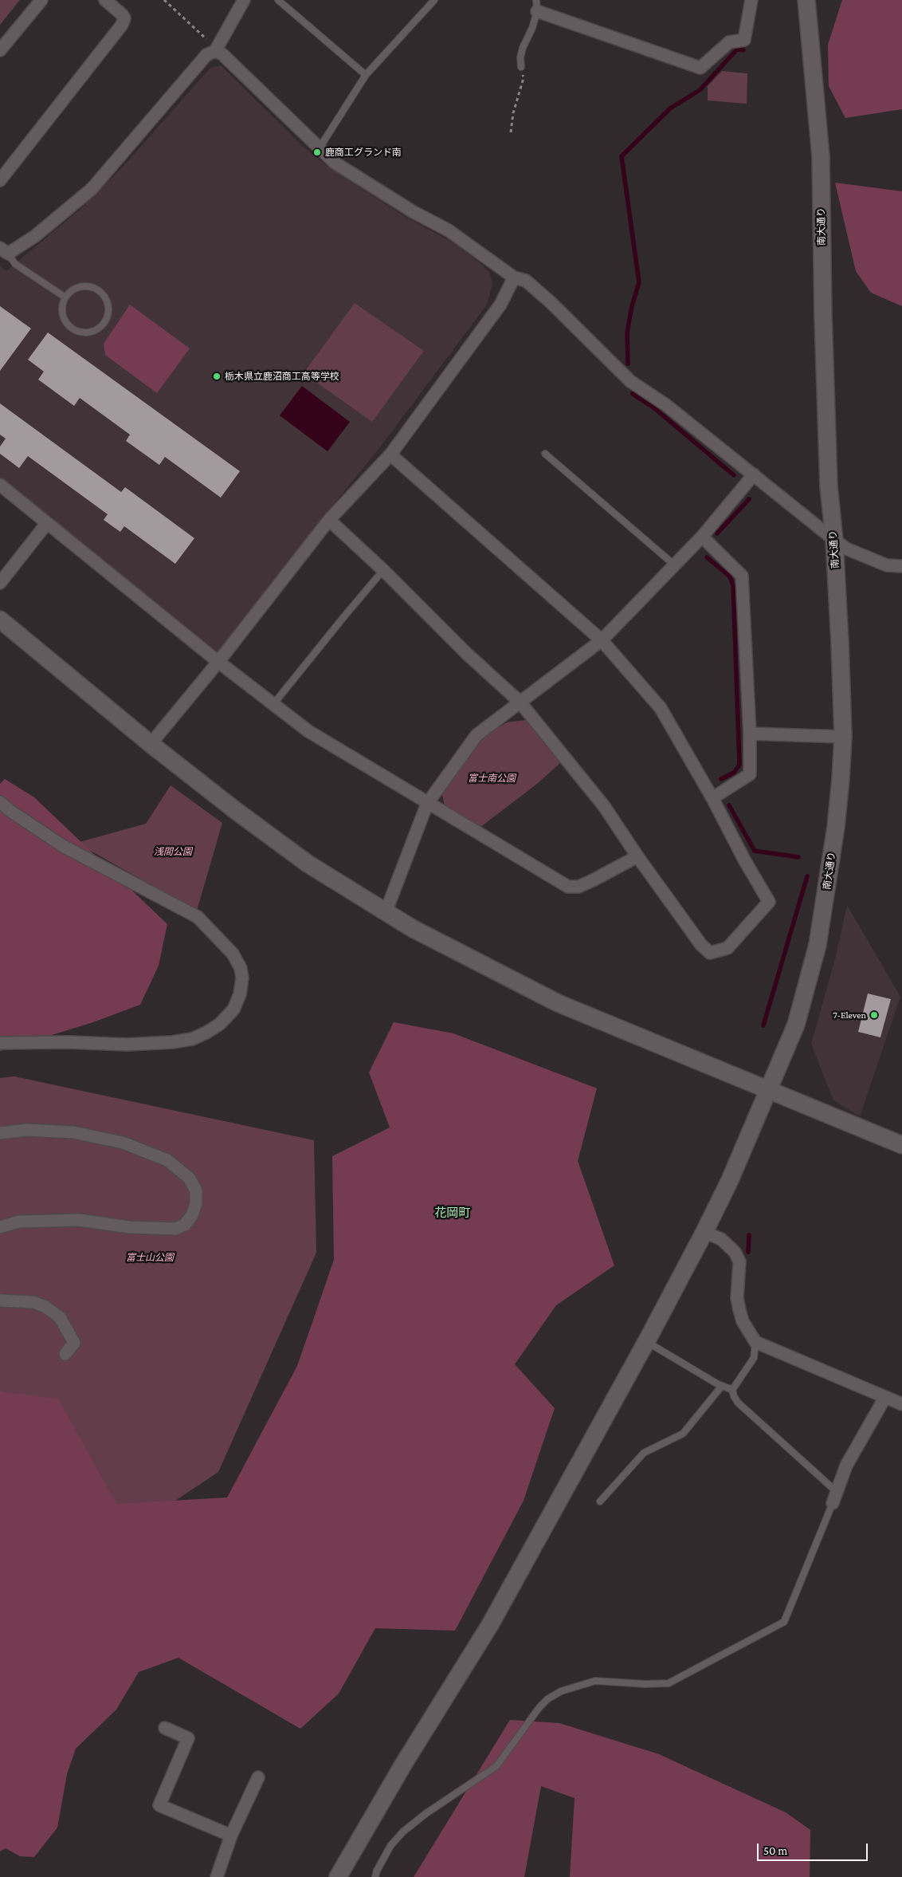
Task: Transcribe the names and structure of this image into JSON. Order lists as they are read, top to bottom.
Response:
{
  "streets": {
    "street": ["南大通り"]
  },
  "districts": ["花岡町"],
  "parks": ["富士南公園", "浅間公園", "富士山公園"],
  "places": ["鹿商工グランド南", "栃木県立鹿沼商工高等学校", "7-Eleven"],
  "scale_bar": "50 m"
}
